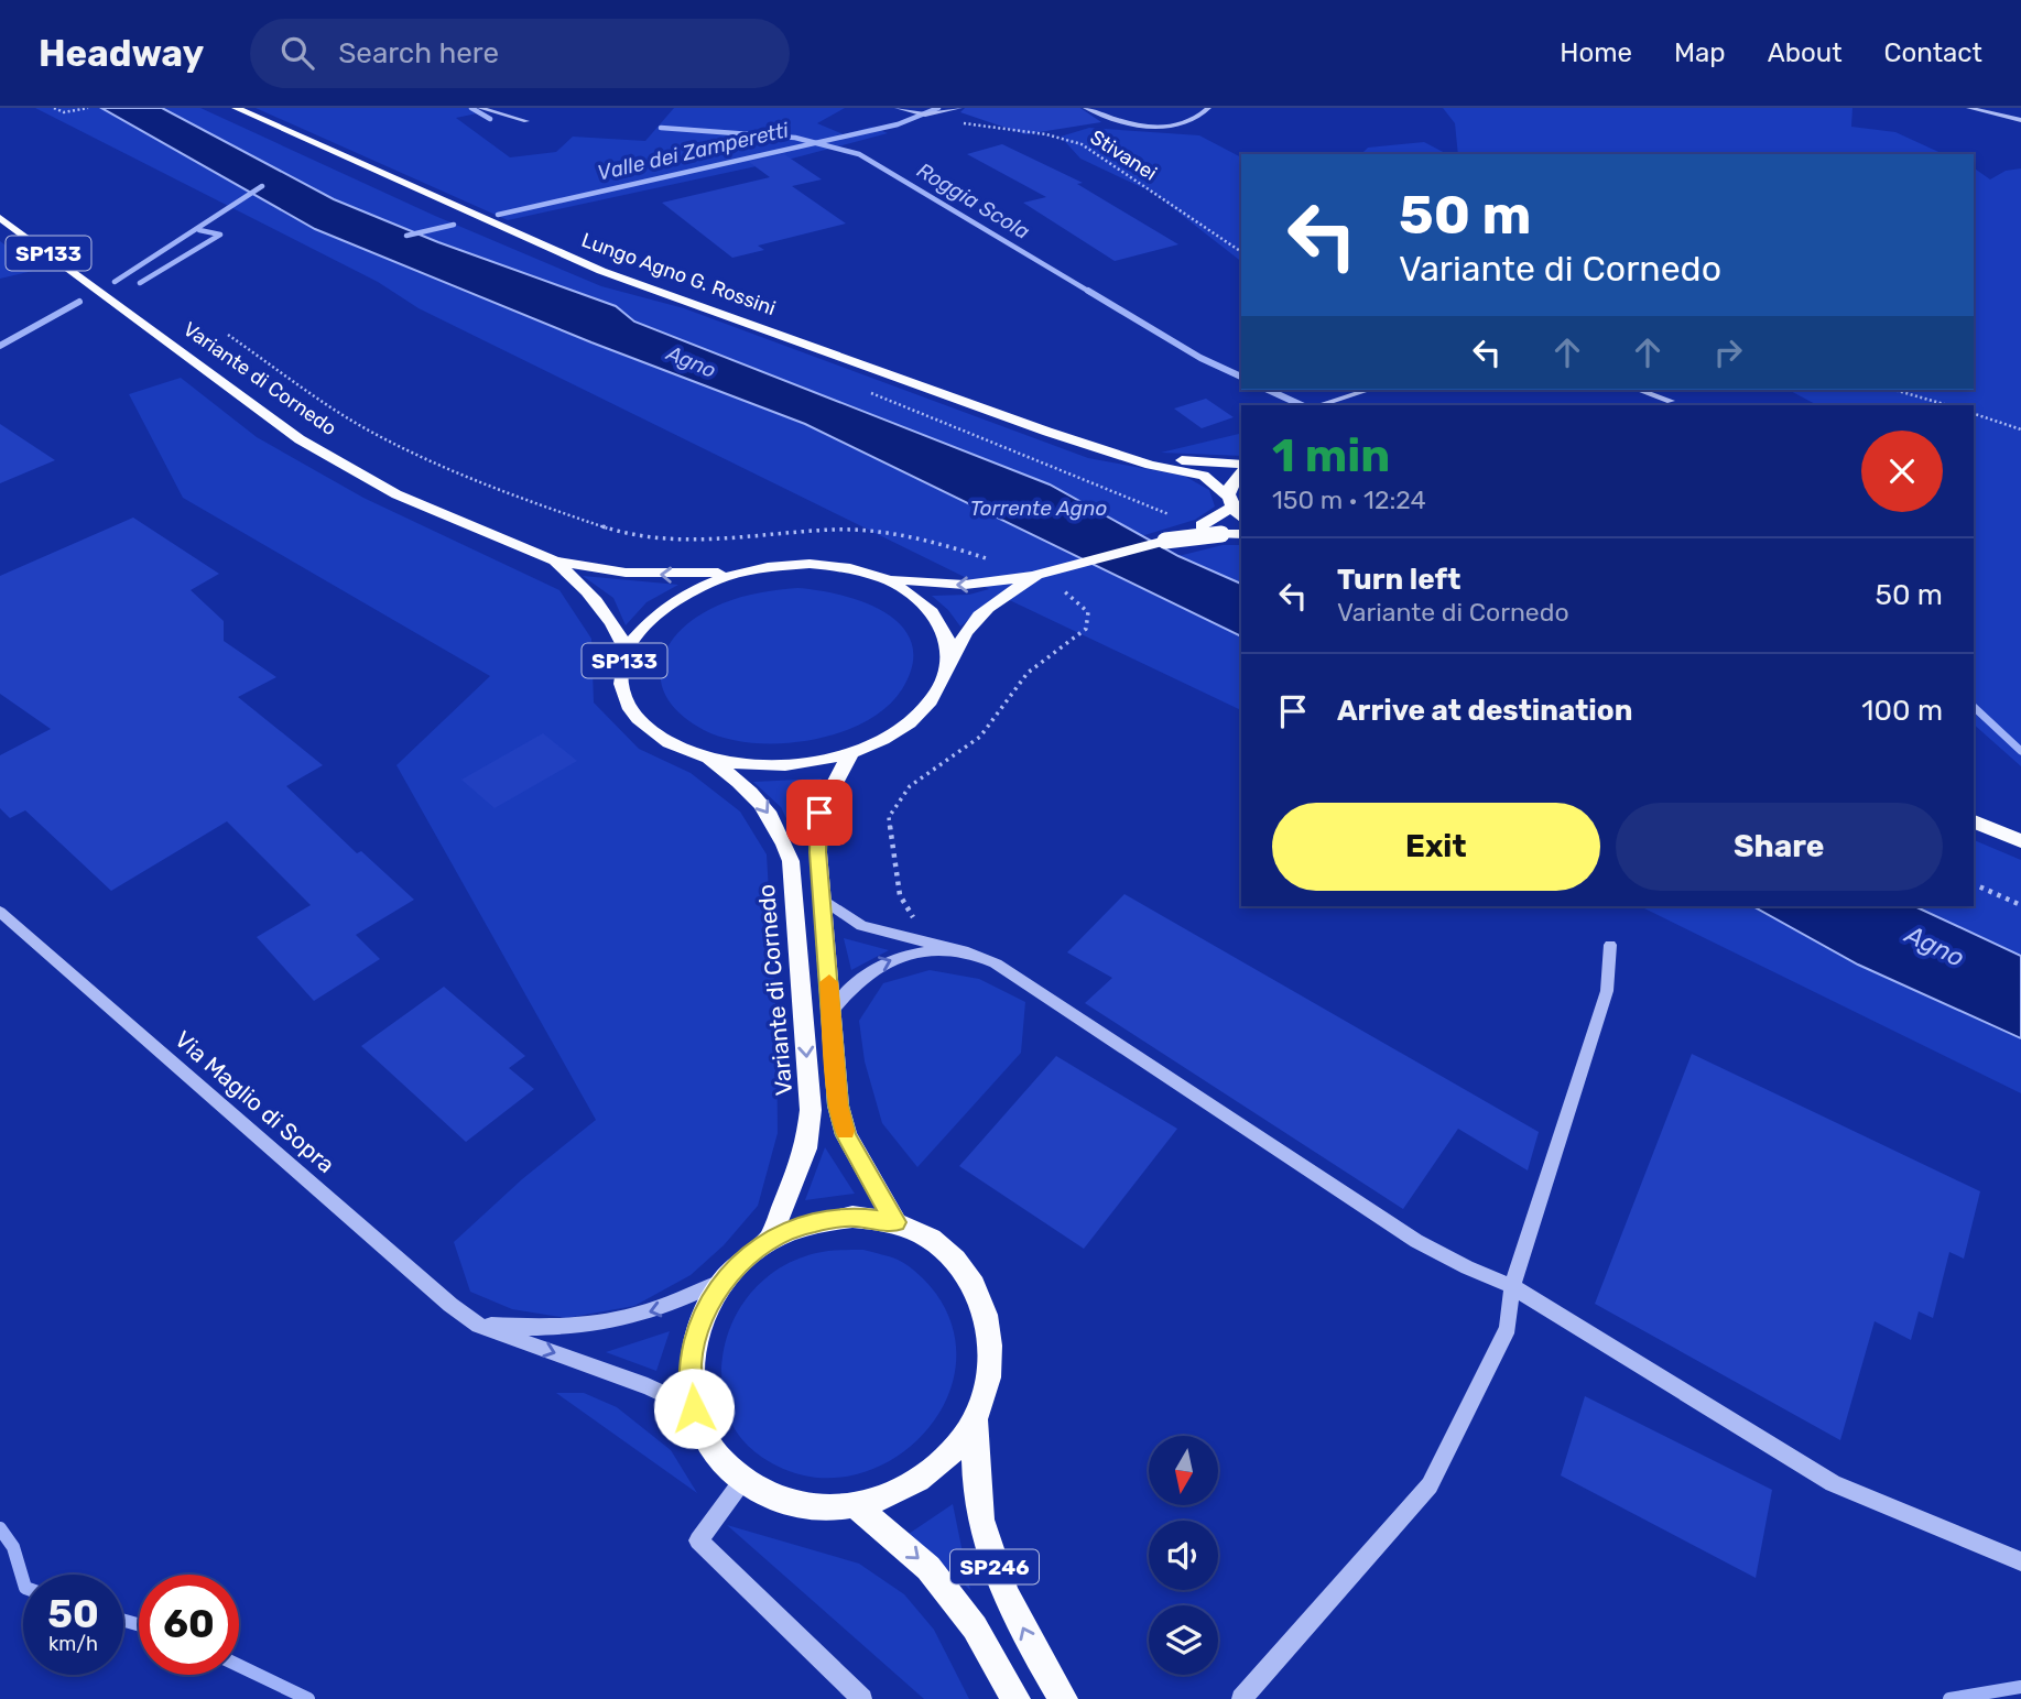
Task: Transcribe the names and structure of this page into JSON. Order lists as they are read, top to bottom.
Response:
{
  "streets": {
    "main road": [
      "SP133",
      "Lungo Agno G. Rossini",
      "Variante di Cornedo",
      "SP246"
    ],
    "street": ["Via Maglio di Sopra"],
    "path": ["Stivanei"]
  },
  "crossings": [
    ["SP133", "Variante di Cornedo"],
    ["Variante di Cornedo", "SP246"],
    ["Via Maglio di Sopra", "SP246"]
  ],
  "water": [
    "Valle dei Zamperetti",
    "Roggia Scola",
    "Agno",
    "Torrente Agno"
  ],
  "north": "bottom",
  "page": {
    "header": "Headway",
    "search": "Search here",
    "nav": [
      "Home",
      "Map",
      "About",
      "Contact"
    ],
    "turn": ["50 m", "Variante di Cornedo"],
    "heading": ["1 min", "150 m · 12:24"],
    "list": [
      {
        "name": "Turn left",
        "note": "Variante di Cornedo",
        "value": "50 m"
      },
      {
        "name": "Arrive at destination",
        "value": "100 m"
      }
    ],
    "buttons": ["Exit", "Share"],
    "speed": "50 km/h",
    "limit": "60"
  }
}
